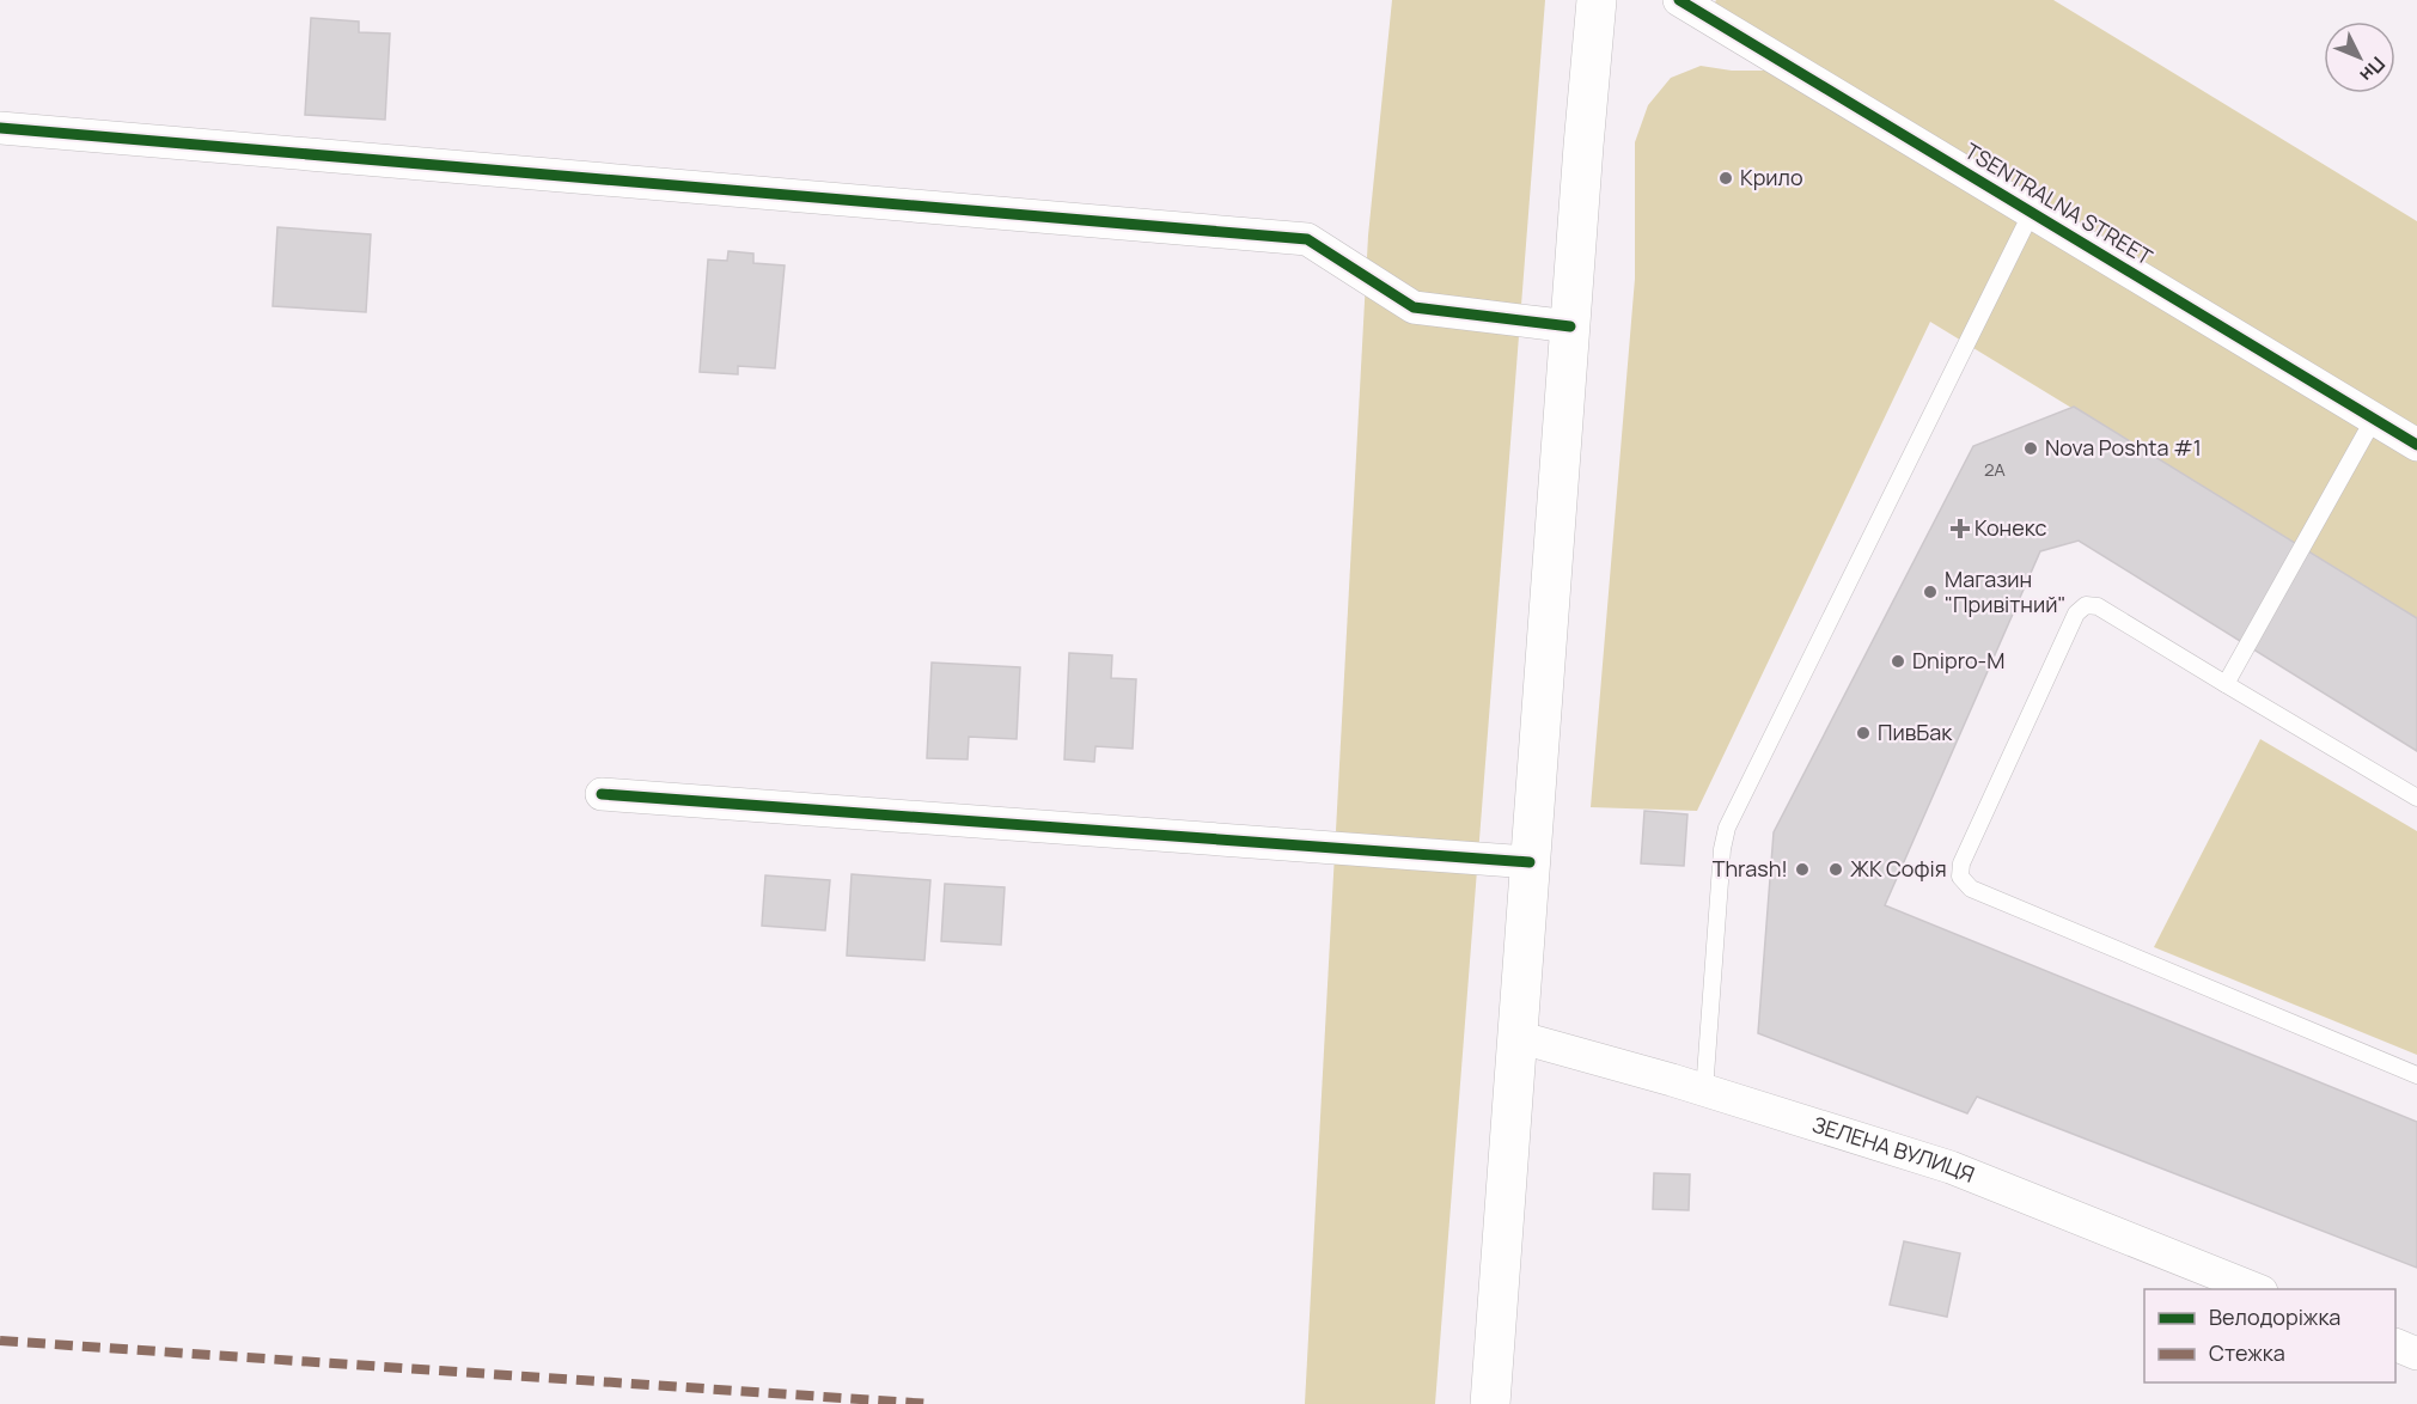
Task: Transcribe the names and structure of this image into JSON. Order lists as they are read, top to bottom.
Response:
{
  "streets": {
    "street": ["TSENTRALNA STREET", "ЗЕЛЕНА ВУЛИЦЯ"]
  },
  "places": {
    "other": [
      "Крило",
      "Nova Poshta #1",
      "Магазин \"Привітний\"",
      "Dnipro-M",
      "ПивБак",
      "Thrash!",
      "ЖК Софія"
    ],
    "health": ["Конекс"]
  },
  "house_numbers": ["2А"],
  "legend": ["Велодоріжка", "Стежка"],
  "north": "bottom right"
}
